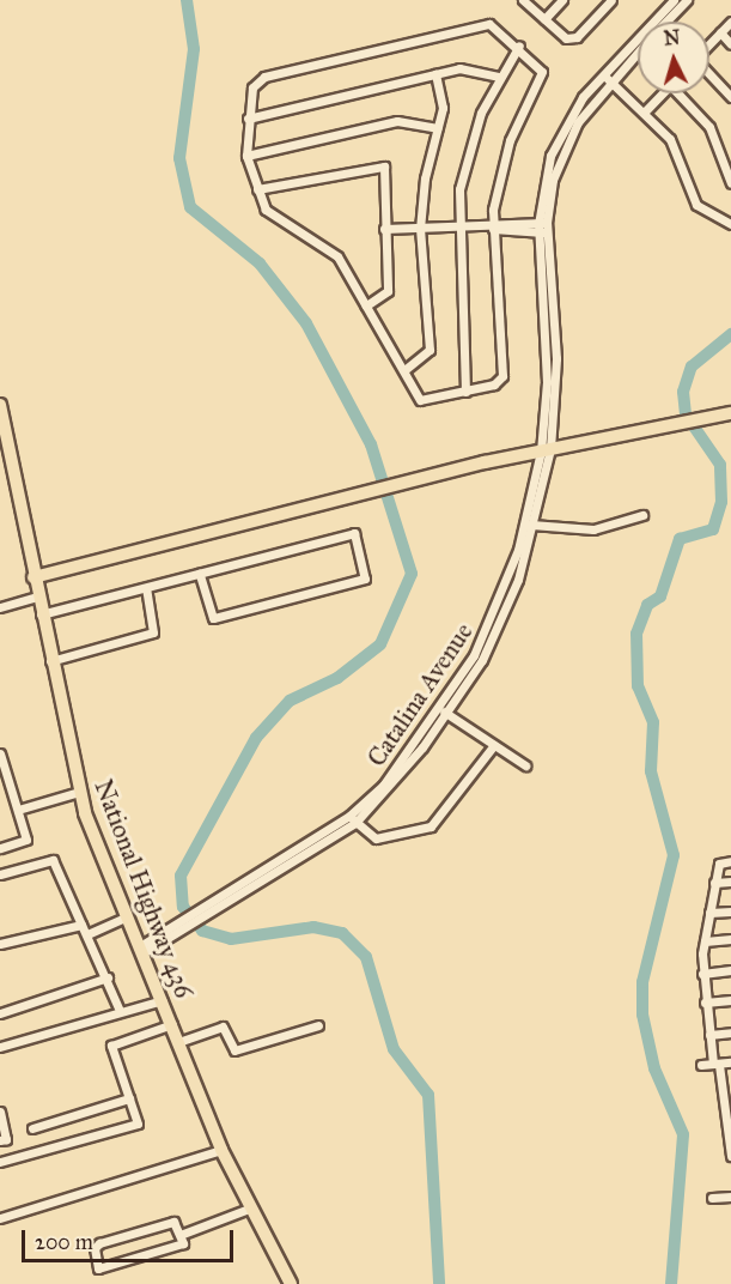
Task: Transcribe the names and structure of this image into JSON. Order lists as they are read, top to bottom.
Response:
{
  "streets": {
    "main road": ["National Highway 436"],
    "street": ["Catalina Avenue"]
  },
  "crossings": [
    ["Catalina Avenue", "National Highway 436"]
  ],
  "scale_bar": "200 m",
  "north": "top"
}
